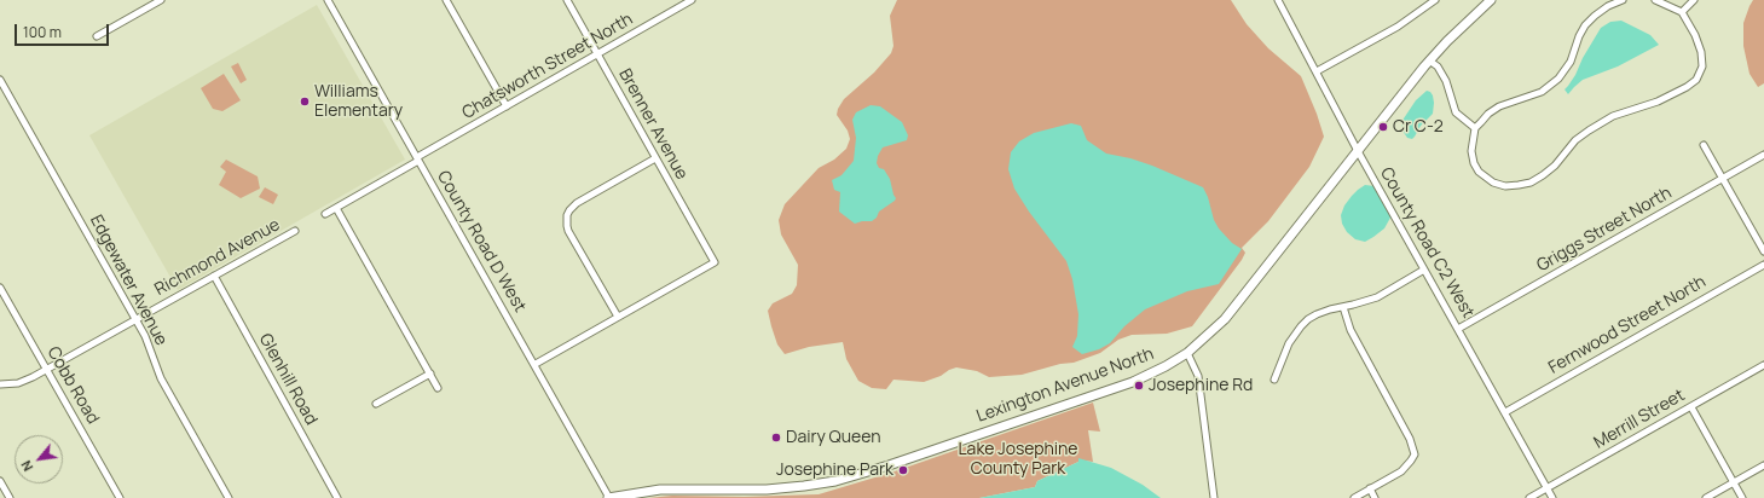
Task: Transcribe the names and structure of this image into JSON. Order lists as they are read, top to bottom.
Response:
{
  "streets": {
    "main road": ["Lexington Avenue North"],
    "street": [
      "Chatsworth Street North",
      "Brenner Avenue",
      "Griggs Street North",
      "County Road D West",
      "County Road C2 West",
      "Richmond Avenue",
      "Edgewater Avenue",
      "Fernwood Street North",
      "Glenhill Road",
      "Cobb Road",
      "Merrill Street"
    ]
  },
  "crossings": [
    ["Chatsworth Street North", "Brenner Avenue"],
    ["Chatsworth Street North", "County Road D West"],
    ["Griggs Street North", "County Road C2 West"],
    ["County Road D West", "Lexington Avenue North"],
    ["County Road C2 West", "Fernwood Street North"],
    ["County Road C2 West", "Lexington Avenue North"],
    ["County Road C2 West", "Merrill Street"],
    ["Richmond Avenue", "Edgewater Avenue"],
    ["Richmond Avenue", "Glenhill Road"],
    ["Richmond Avenue", "Cobb Road"]
  ],
  "parks": ["Lake Josephine County Park"],
  "places": [
    "Williams Elementary",
    "Cr C-2",
    "Josephine Rd",
    "Dairy Queen",
    "Josephine Park"
  ],
  "scale_bar": "100 m",
  "north": "bottom left"
}
